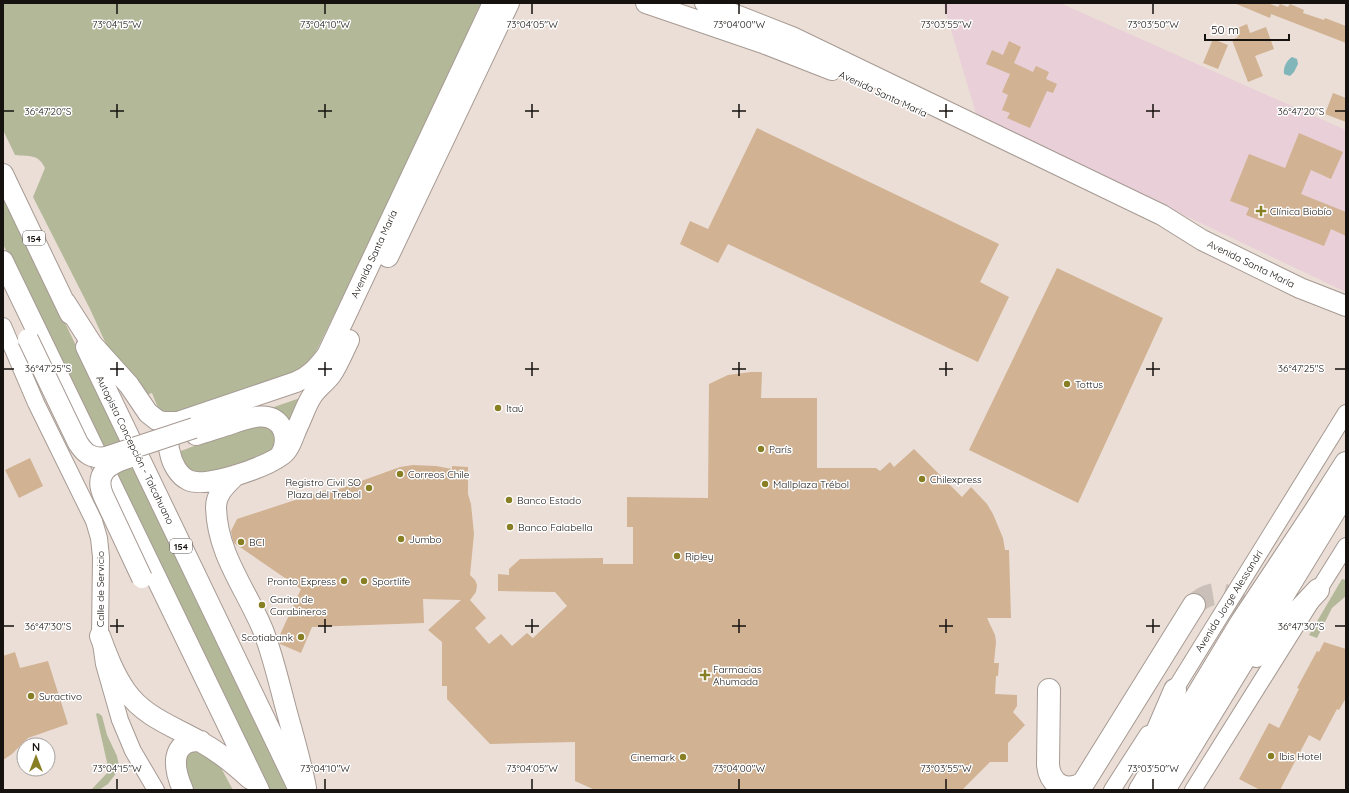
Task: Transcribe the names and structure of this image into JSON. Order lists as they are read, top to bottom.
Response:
{
  "streets": {
    "main road": ["Avenida Santa María", "154", "Autopista Concepción - Talcahuano"],
    "street": ["Calle de Servicio", "Avenida Jorge Alessandri"]
  },
  "places": {
    "health": ["Clínica Biobío", "Farmacias Ahumada"],
    "other": [
      "Tottus",
      "Itaú",
      "París",
      "Correos Chile",
      "Chilexpress",
      "Mallplaza Trébol",
      "Registro Civil SO Plaza del Trebol",
      "Banco Estado",
      "Banco Falabella",
      "Jumbo",
      "BCI",
      "Ripley",
      "Pronto Express",
      "Sportlife",
      "Garita de Carabineros",
      "Scotiabank",
      "Suractivo",
      "Ibis Hotel",
      "Cinemark"
    ]
  },
  "scale_bar": "50 m",
  "north": "top",
  "coordinates": [
    "73°04'15\"W",
    "73°04'10\"W",
    "73°04'05\"W",
    "73°04'00\"W",
    "73°03'55\"W",
    "73°03'50\"W",
    "36°47'20\"S",
    "36°47'25\"S",
    "36°47'30\"S"
  ]
}
